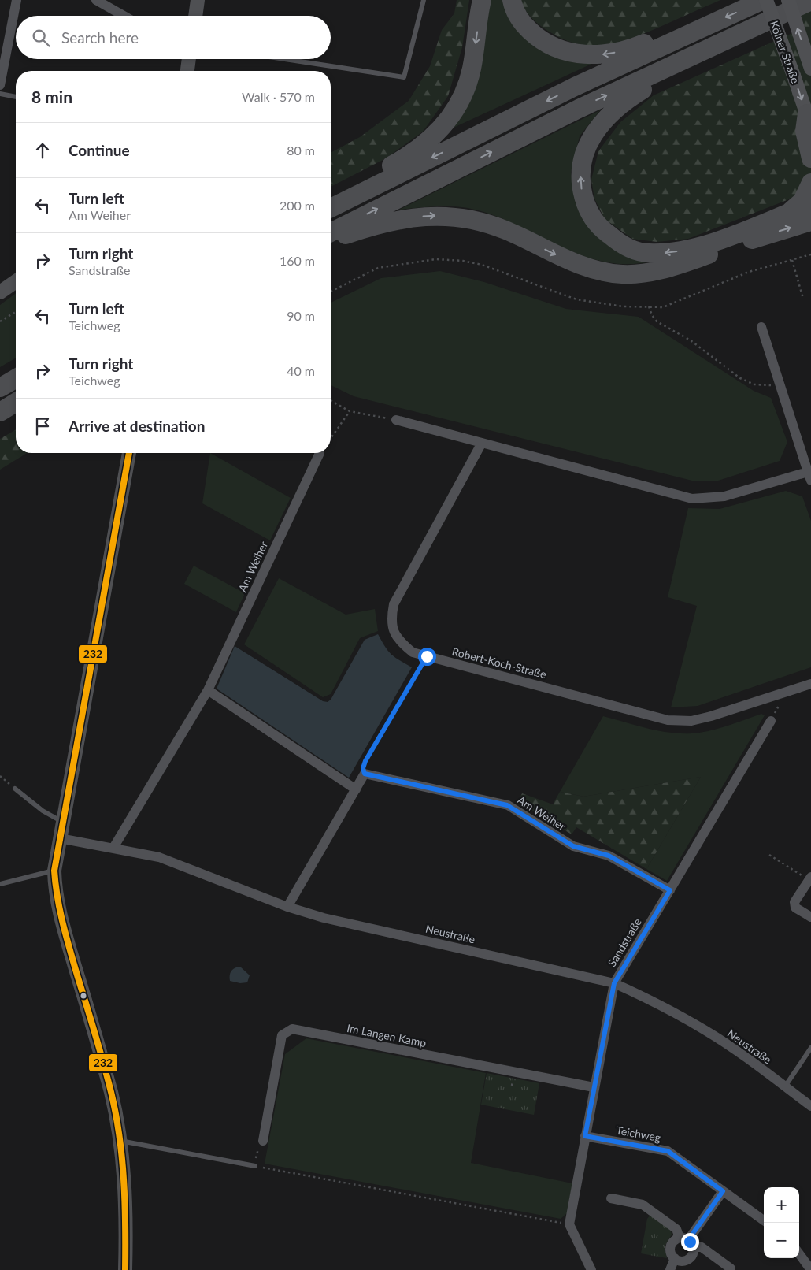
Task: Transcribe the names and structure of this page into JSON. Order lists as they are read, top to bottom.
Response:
{
  "streets": {
    "main road": ["Kölner Straße"],
    "street": [
      "Am Weiher",
      "Robert-Koch-Straße",
      "Neustraße",
      "Sandstraße",
      "Im Langen Kamp",
      "Teichweg"
    ]
  },
  "crossings": [
    ["Am Weiher", "Neustraße"],
    ["Am Weiher", "Sandstraße"],
    ["Neustraße", "Sandstraße"],
    ["Sandstraße", "Im Langen Kamp"],
    ["Sandstraße", "Teichweg"]
  ],
  "lines": ["transit line 232"],
  "page": {
    "search": "Search here",
    "heading": ["8 min", "Walk · 570 m"],
    "list": [
      ["Continue", "80 m"],
      ["Turn left", "Am Weiher", "200 m"],
      ["Turn right", "Sandstraße", "160 m"],
      ["Turn left", "Teichweg", "90 m"],
      ["Turn right", "Teichweg", "40 m"],
      "Arrive at destination"
    ],
    "map_buttons": ["+", "−"]
  }
}
